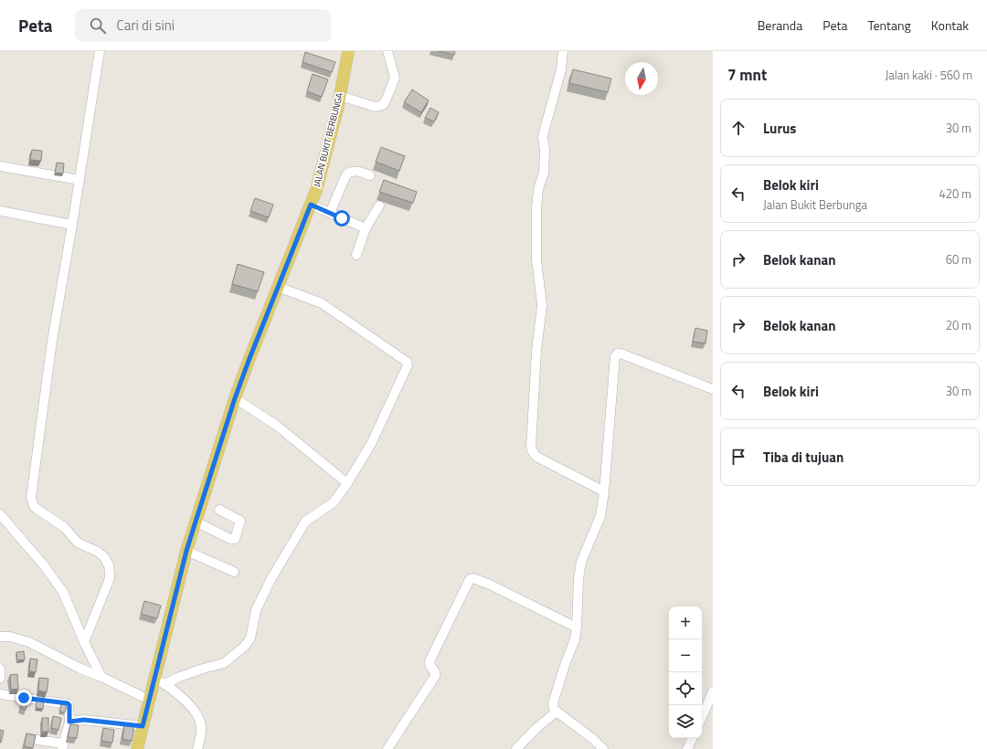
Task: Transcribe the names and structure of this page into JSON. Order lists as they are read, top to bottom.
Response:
{
  "streets": {
    "main road": ["JALAN BUKIT BERBUNGA"]
  },
  "north": "bottom",
  "page": {
    "header": "Peta",
    "search": "Cari di sini",
    "nav": [
      "Beranda",
      "Peta",
      "Tentang",
      "Kontak"
    ],
    "heading": ["7 mnt", "Jalan kaki · 560 m"],
    "list": [
      ["Lurus", "30 m"],
      ["Belok kiri", "Jalan Bukit Berbunga", "420 m"],
      ["Belok kanan", "60 m"],
      ["Belok kanan", "20 m"],
      ["Belok kiri", "30 m"],
      "Tiba di tujuan"
    ],
    "map_buttons": ["+", "−"]
  }
}
